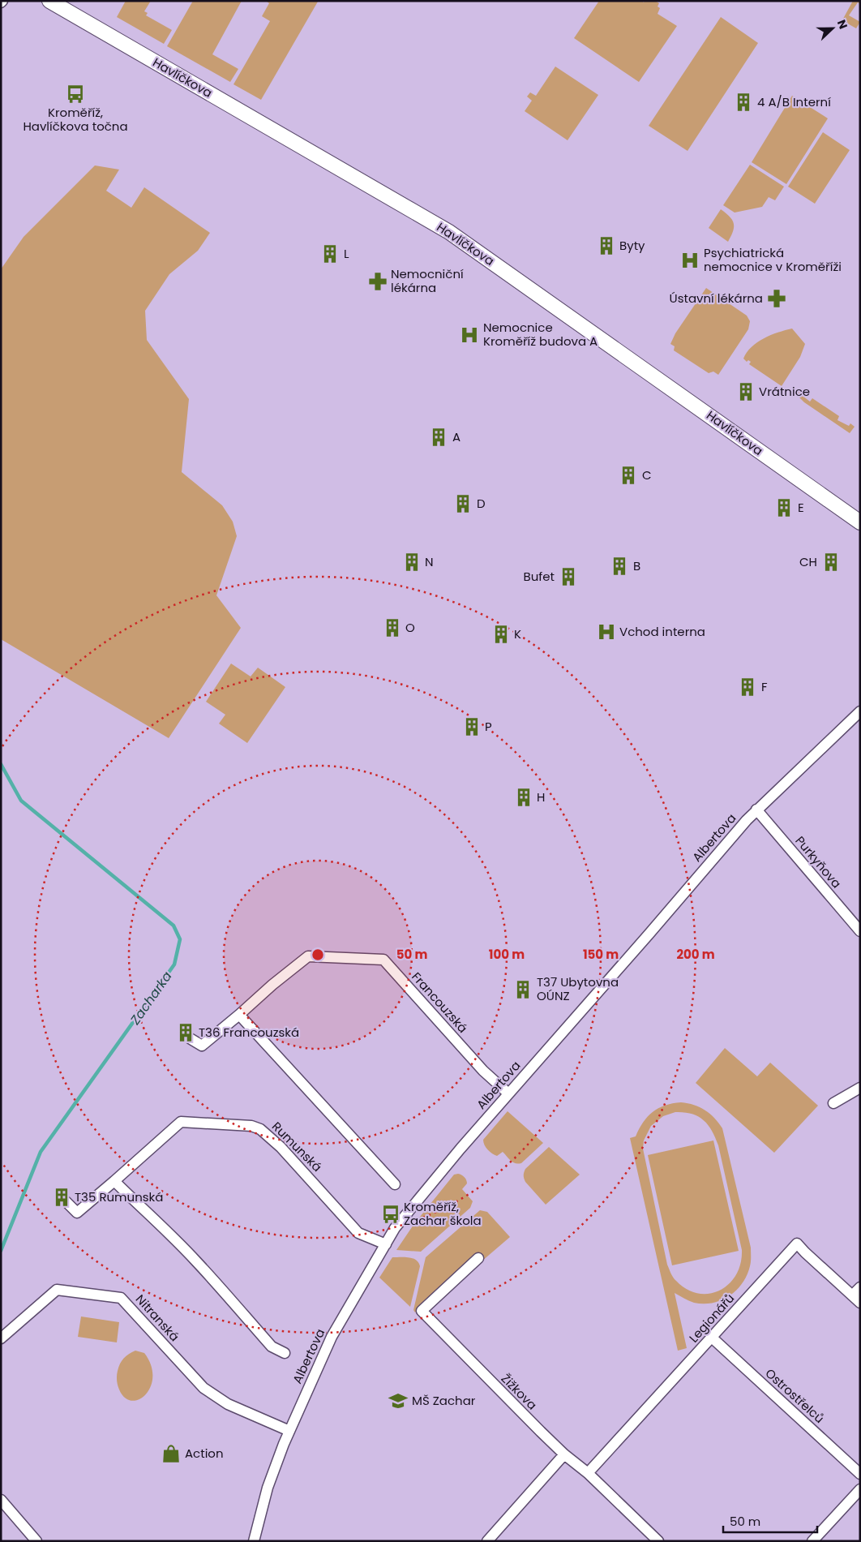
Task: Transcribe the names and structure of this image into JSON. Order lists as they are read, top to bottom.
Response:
{
  "streets": {
    "street": [
      "Havlíčkova",
      "Albertova",
      "Purkyňova",
      "Francouzská",
      "Rumunská",
      "Nitranská",
      "Legionářů",
      "Žižkova",
      "Ostrostřelců"
    ]
  },
  "crossings": [
    ["Albertova", "Purkyňova"],
    ["Albertova", "Francouzská"],
    ["Albertova", "Rumunská"],
    ["Albertova", "Nitranská"],
    ["Legionářů", "Žižkova"],
    ["Legionářů", "Ostrostřelců"]
  ],
  "water": ["Zacharka"],
  "places": {
    "bus stop": ["Kroměříž, Havlíčkova točna", "Kroměříž, Zachar škola"],
    "building": [
      "4 A/B Interní",
      "Byty",
      "L",
      "Vrátnice",
      "A",
      "C",
      "D",
      "E",
      "N",
      "CH",
      "B",
      "Bufet",
      "O",
      "K",
      "F",
      "P",
      "H",
      "T37 Ubytovna OÚNZ",
      "T36 Francouzská",
      "T35 Rumunská"
    ],
    "hospital": ["Psychiatrická nemocnice v Kroměříži", "Nemocnice Kroměříž budova A", "Vchod interna"],
    "pharmacy": ["Nemocniční lékárna", "Ústavní lékárna"],
    "school or university": ["MŠ Zachar"],
    "shop": ["Action"]
  },
  "scale_bar": "50 m",
  "north": "right",
  "rings": [
    "50 m",
    "100 m",
    "150 m",
    "200 m"
  ]
}
